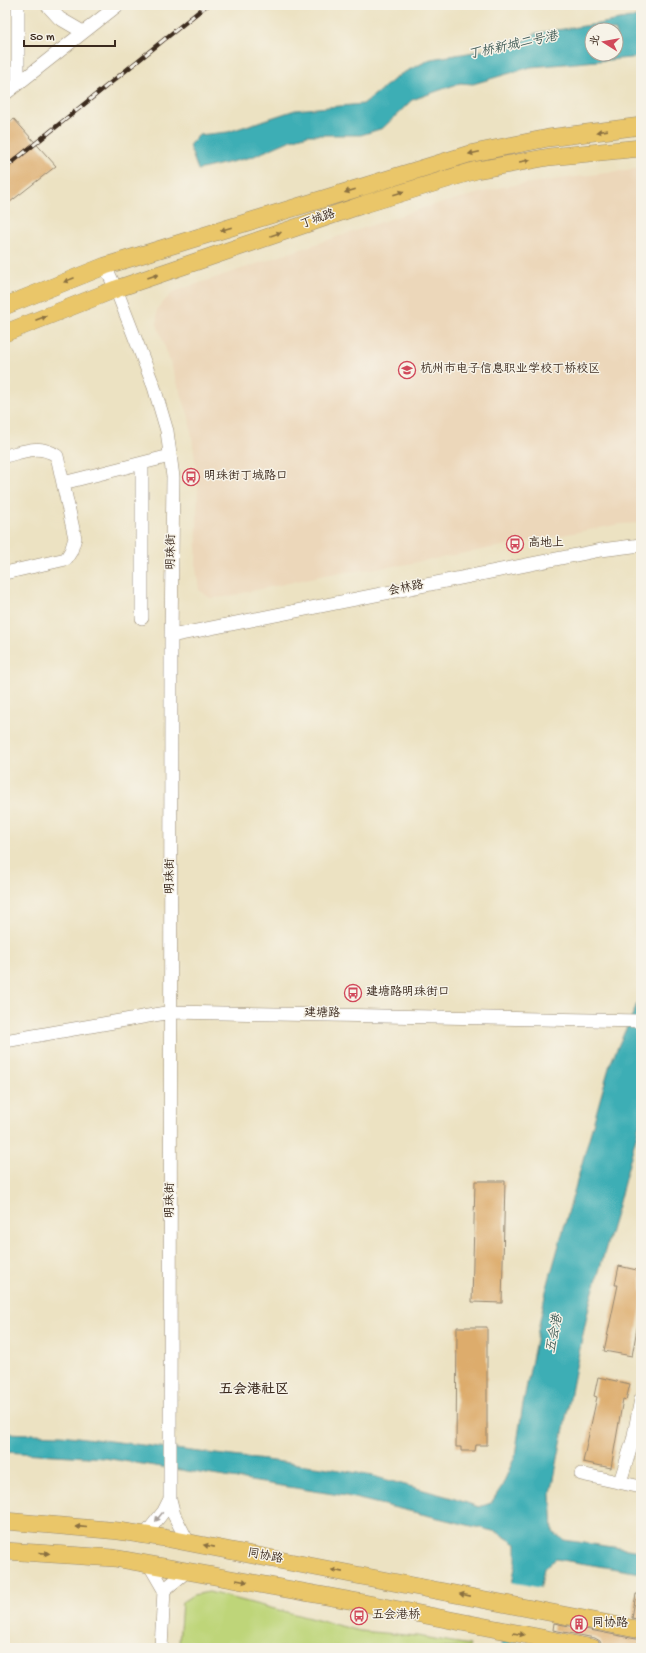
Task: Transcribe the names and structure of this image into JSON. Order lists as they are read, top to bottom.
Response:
{
  "streets": {
    "main road": ["丁城路", "同协路"],
    "street": ["明珠街", "会林路", "建塘路"]
  },
  "crossings": [
    ["丁城路", "明珠街"],
    ["明珠街", "会林路"],
    ["明珠街", "建塘路"],
    ["明珠街", "同协路"]
  ],
  "districts": ["五会港社区"],
  "water": ["丁桥新城二号港", "五会港"],
  "places": {
    "school or university": ["杭州市电子信息职业学校丁桥校区"],
    "bus stop": [
      "明珠街丁城路口",
      "高地上",
      "建塘路明珠街口",
      "五会港桥"
    ],
    "building": ["同协路"]
  },
  "scale_bar": "50 m",
  "north": "left"
}
